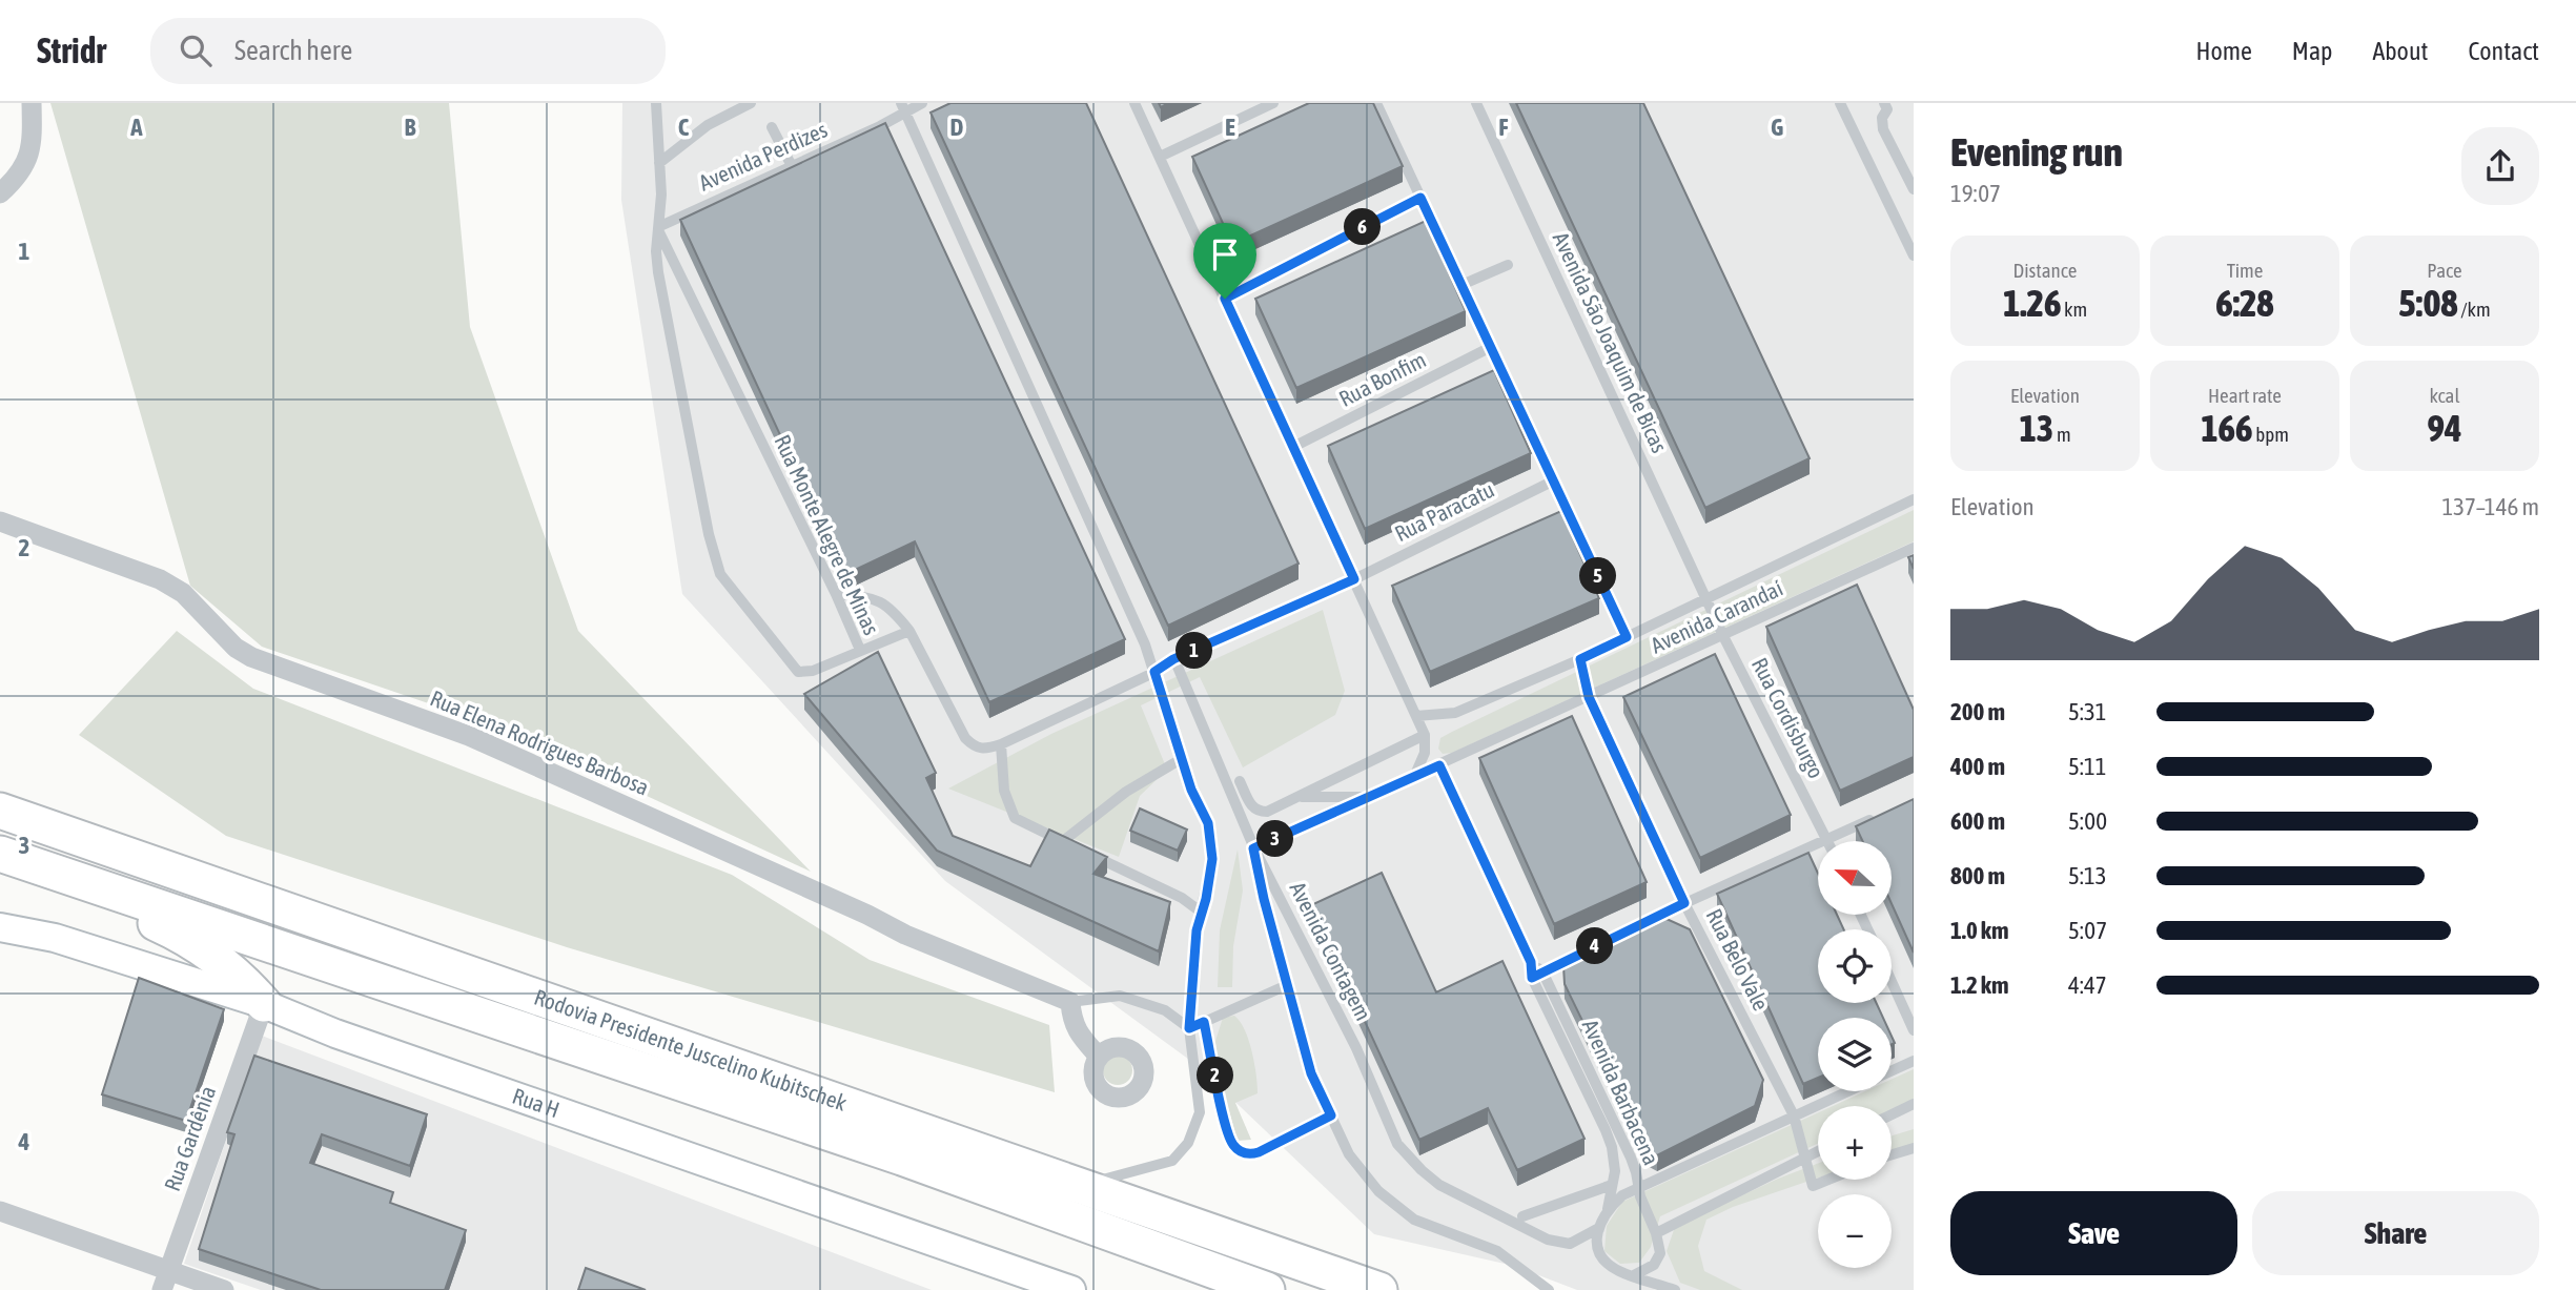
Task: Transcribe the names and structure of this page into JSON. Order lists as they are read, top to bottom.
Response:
{
  "streets": {
    "highway": ["Rodovia Presidente Juscelino Kubitschek"],
    "main road": ["Rua H"],
    "street": ["Rua Elena Rodrigues Barbosa", "Rua Gardênia"],
    "lane": [
      "Avenida Perdizes",
      "Avenida São Joaquim de Bicas",
      "Rua Bonfim",
      "Rua Paracatu",
      "Rua Monte Alegre de Minas",
      "Avenida Carandaí",
      "Rua Cordisburgo",
      "Avenida Contagem",
      "Rua Belo Vale",
      "Avenida Barbacena"
    ]
  },
  "crossings": [
    ["Avenida Perdizes", "Rua Monte Alegre de Minas"],
    ["Avenida São Joaquim de Bicas", "Avenida Carandaí"],
    ["Avenida São Joaquim de Bicas", "Rua Cordisburgo"],
    ["Rua Paracatu", "Avenida Contagem"],
    ["Avenida Carandaí", "Rua Cordisburgo"],
    ["Avenida Carandaí", "Avenida Contagem"],
    ["Avenida Carandaí", "Rua Belo Vale"],
    ["Avenida Carandaí", "Avenida Barbacena"],
    ["Avenida Contagem", "Avenida Barbacena"],
    ["Rua H", "Rua Gardênia"]
  ],
  "north": "left",
  "page": {
    "header": "Stridr",
    "search": "Search here",
    "nav": [
      "Home",
      "Map",
      "About",
      "Contact"
    ],
    "heading": ["Evening run", "19:07"],
    "pins": [
      "6",
      "5",
      "1",
      "3",
      "4",
      "2"
    ],
    "stats": [
      ["Distance", "1.26 km"],
      ["Time", "6:28"],
      ["Pace", "5:08 /km"],
      ["Elevation", "13 m"],
      ["Heart rate", "166 bpm"],
      ["kcal", "94"]
    ],
    "chart": ["Elevation", "137–146 m"],
    "list": [
      {
        "name": "200 m",
        "note": "5:31"
      },
      {
        "name": "400 m",
        "note": "5:11"
      },
      {
        "name": "600 m",
        "note": "5:00"
      },
      {
        "name": "800 m",
        "note": "5:13"
      },
      {
        "name": "1.0 km",
        "note": "5:07"
      },
      {
        "name": "1.2 km",
        "note": "4:47"
      }
    ],
    "map_buttons": ["+", "−"],
    "buttons": ["Save", "Share"]
  },
  "grid": {
    "columns": [
      "A",
      "B",
      "C",
      "D",
      "E",
      "F",
      "G"
    ],
    "rows": [
      "1",
      "2",
      "3",
      "4"
    ]
  }
}
